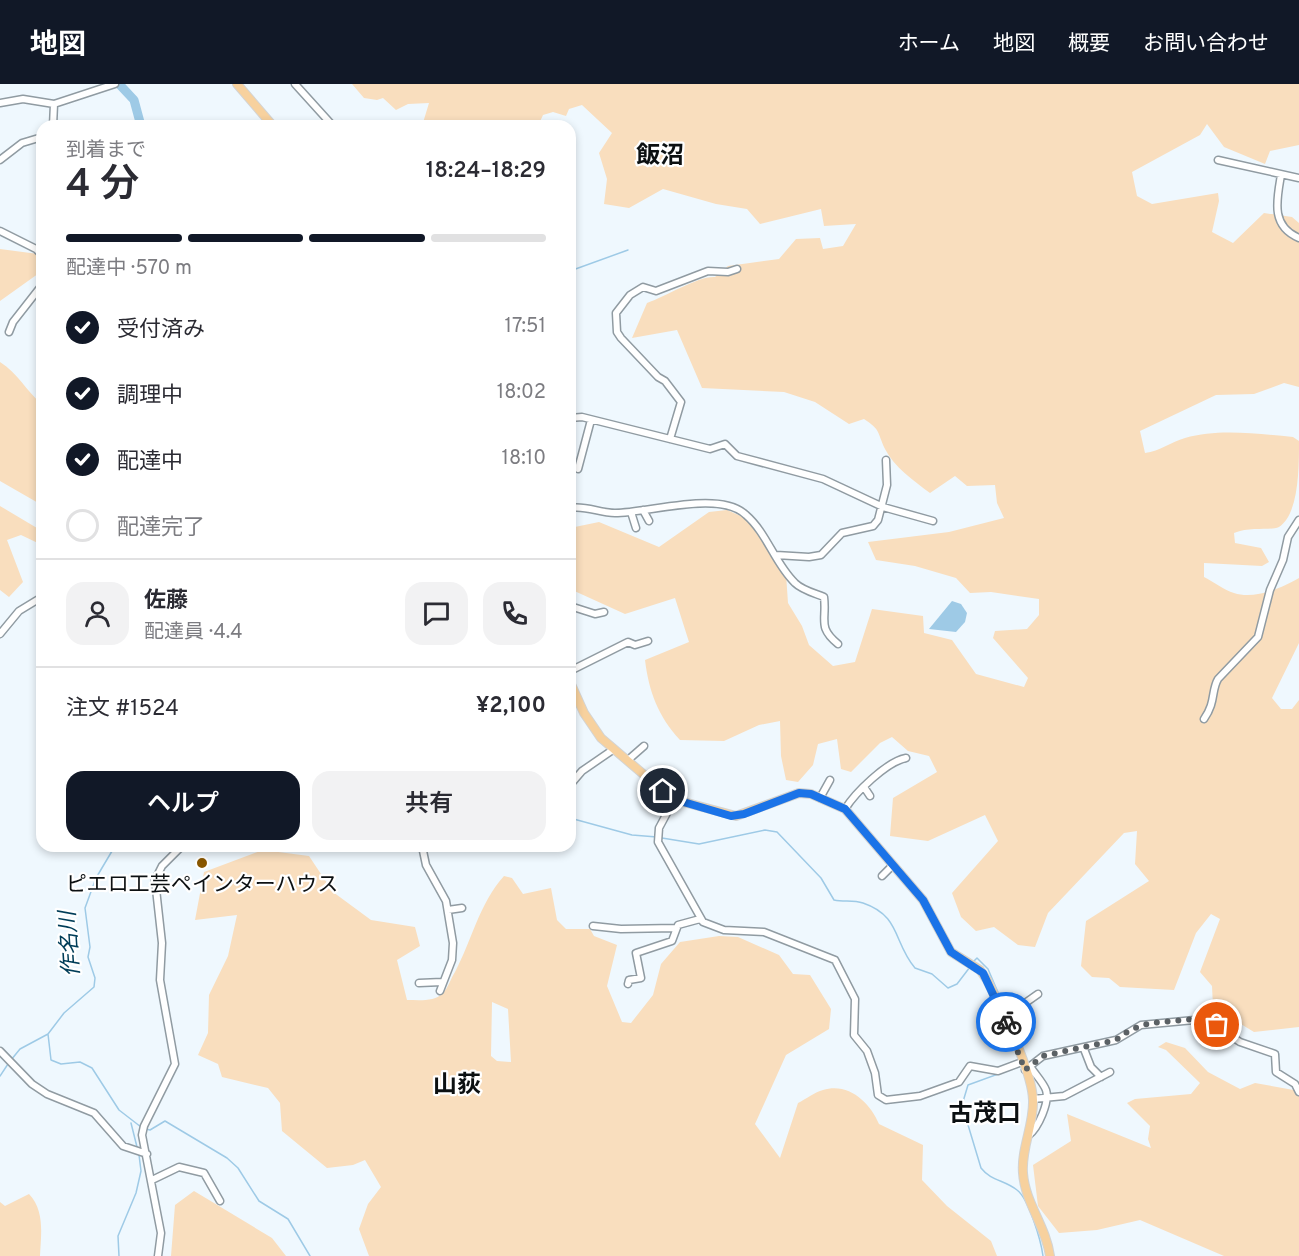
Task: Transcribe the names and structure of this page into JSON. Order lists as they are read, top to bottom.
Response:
{
  "districts": ["飯沼", "山荻", "古茂口"],
  "water": ["作名川"],
  "places": ["ピエロ工芸ペインターハウス"],
  "page": {
    "header": "地図",
    "nav": [
      "ホーム",
      "地図",
      "概要",
      "お問い合わせ"
    ],
    "heading": ["4 分", "到着まで", "18:24–18:29"],
    "panel": [
      "佐藤",
      "配達員 · 4.4",
      "注文 #1524",
      "¥2,100"
    ],
    "bar": "配達中 · 570 m",
    "list": [
      ["受付済み", "17:51"],
      ["調理中", "18:02"],
      ["配達中", "18:10"],
      "配達完了"
    ],
    "buttons": ["ヘルプ", "共有"]
  }
}
